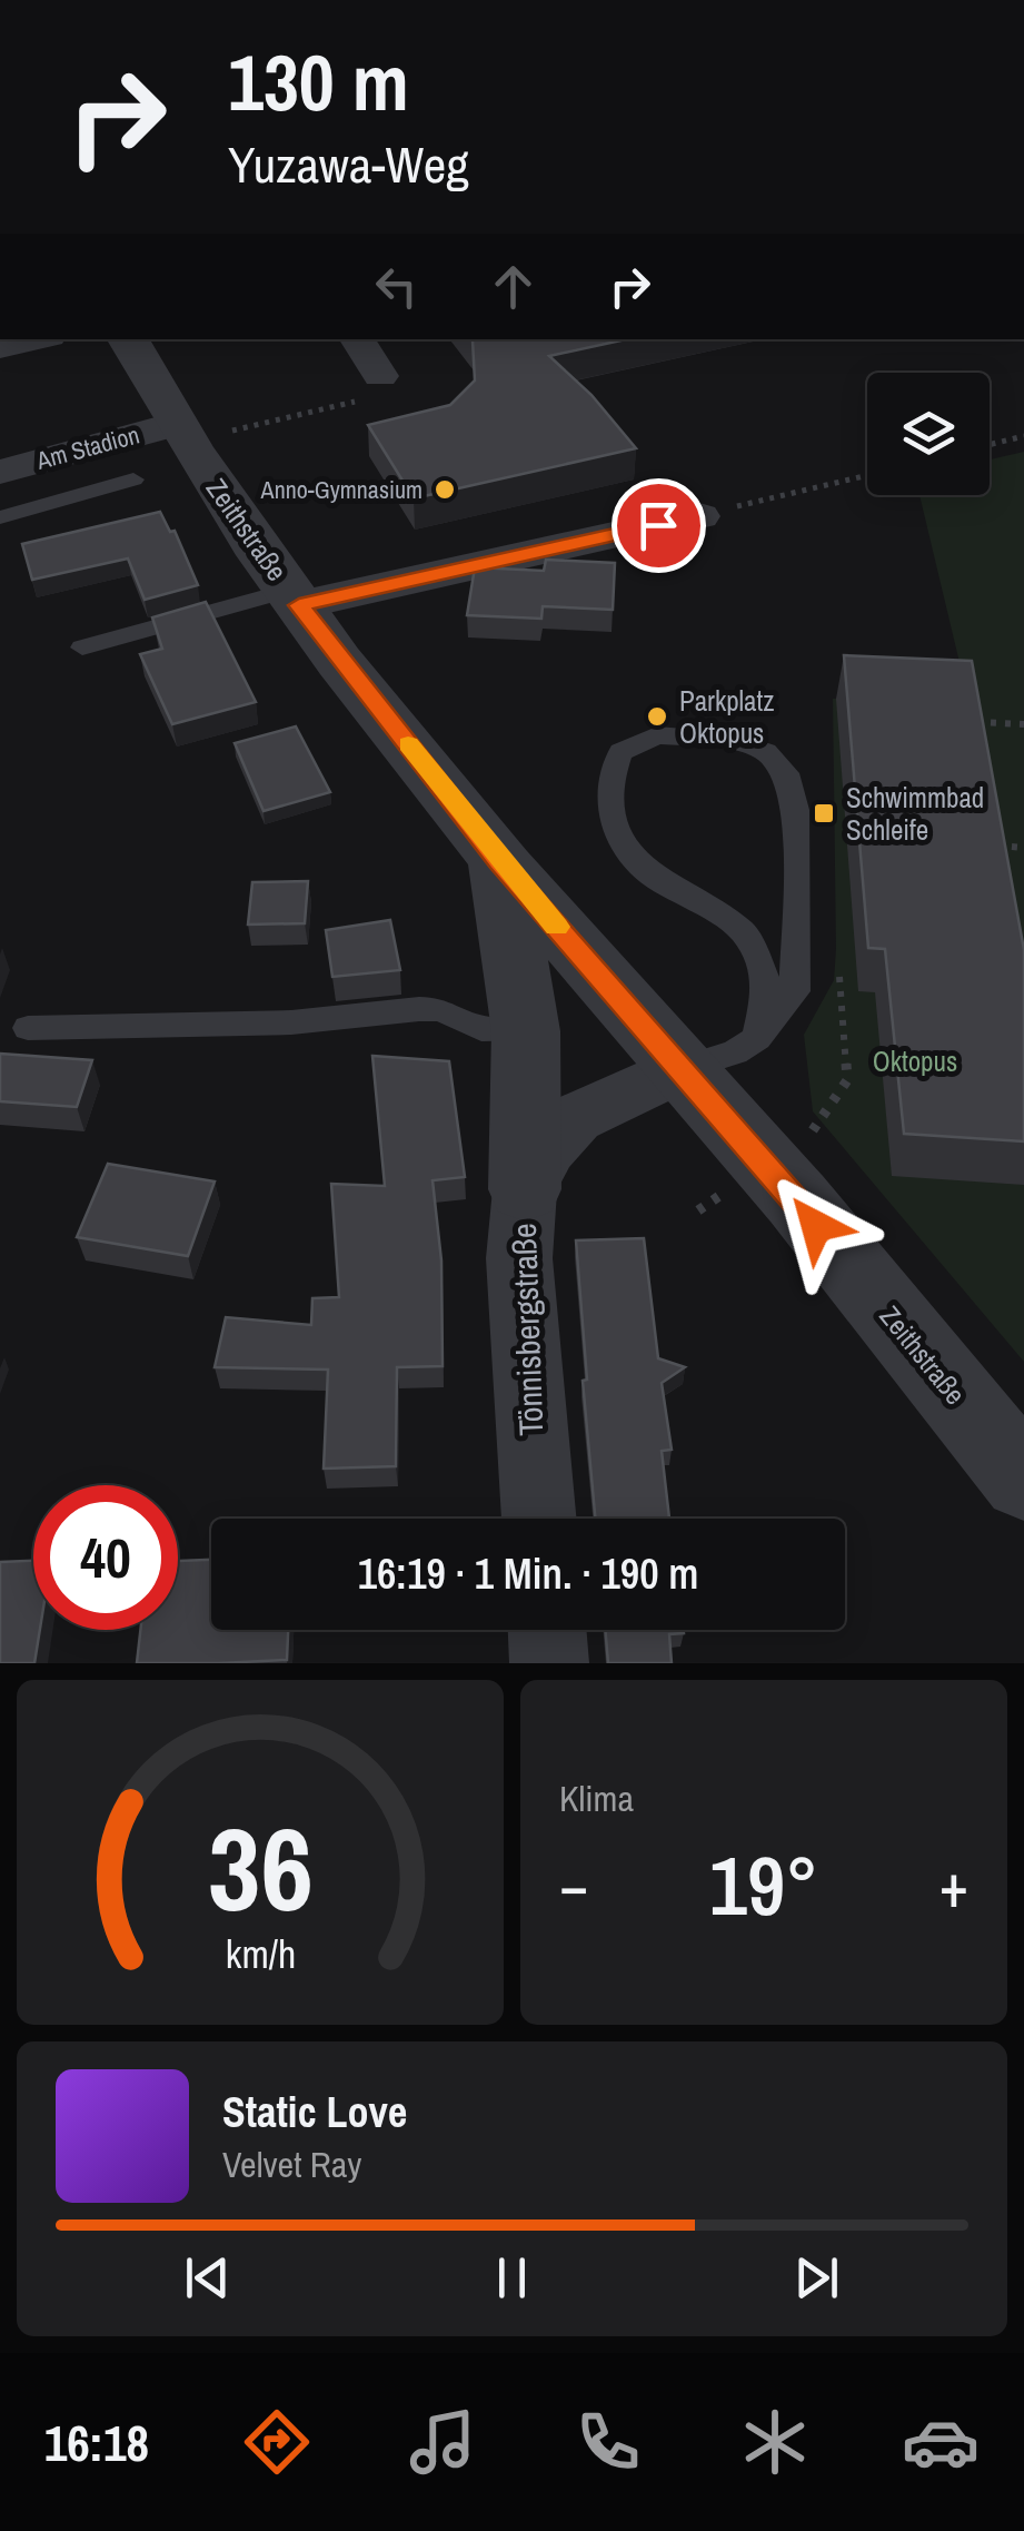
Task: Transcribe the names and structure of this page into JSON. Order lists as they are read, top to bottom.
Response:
{
  "streets": {
    "street": ["Am Stadion", "Zeithstraße", "Tönnisbergstraße"]
  },
  "crossings": [
    ["Am Stadion", "Zeithstraße"],
    ["Zeithstraße", "Tönnisbergstraße"]
  ],
  "parks": ["Oktopus"],
  "places": {
    "other": ["Anno-Gymnasium", "Parkplatz Oktopus"],
    "transit": ["Schwimmbad Schleife"]
  },
  "page": {
    "turn": ["130 m", "Yuzawa-Weg"],
    "limit": "40",
    "trip": "16:19 · 1 Min. · 190 m",
    "tile": "Klima",
    "heat": ["−", "19°", "+"],
    "song": ["Static Love", "Velvet Ray"],
    "tabs": "16:18",
    "gauge": ["36", "km/h"]
  }
}
